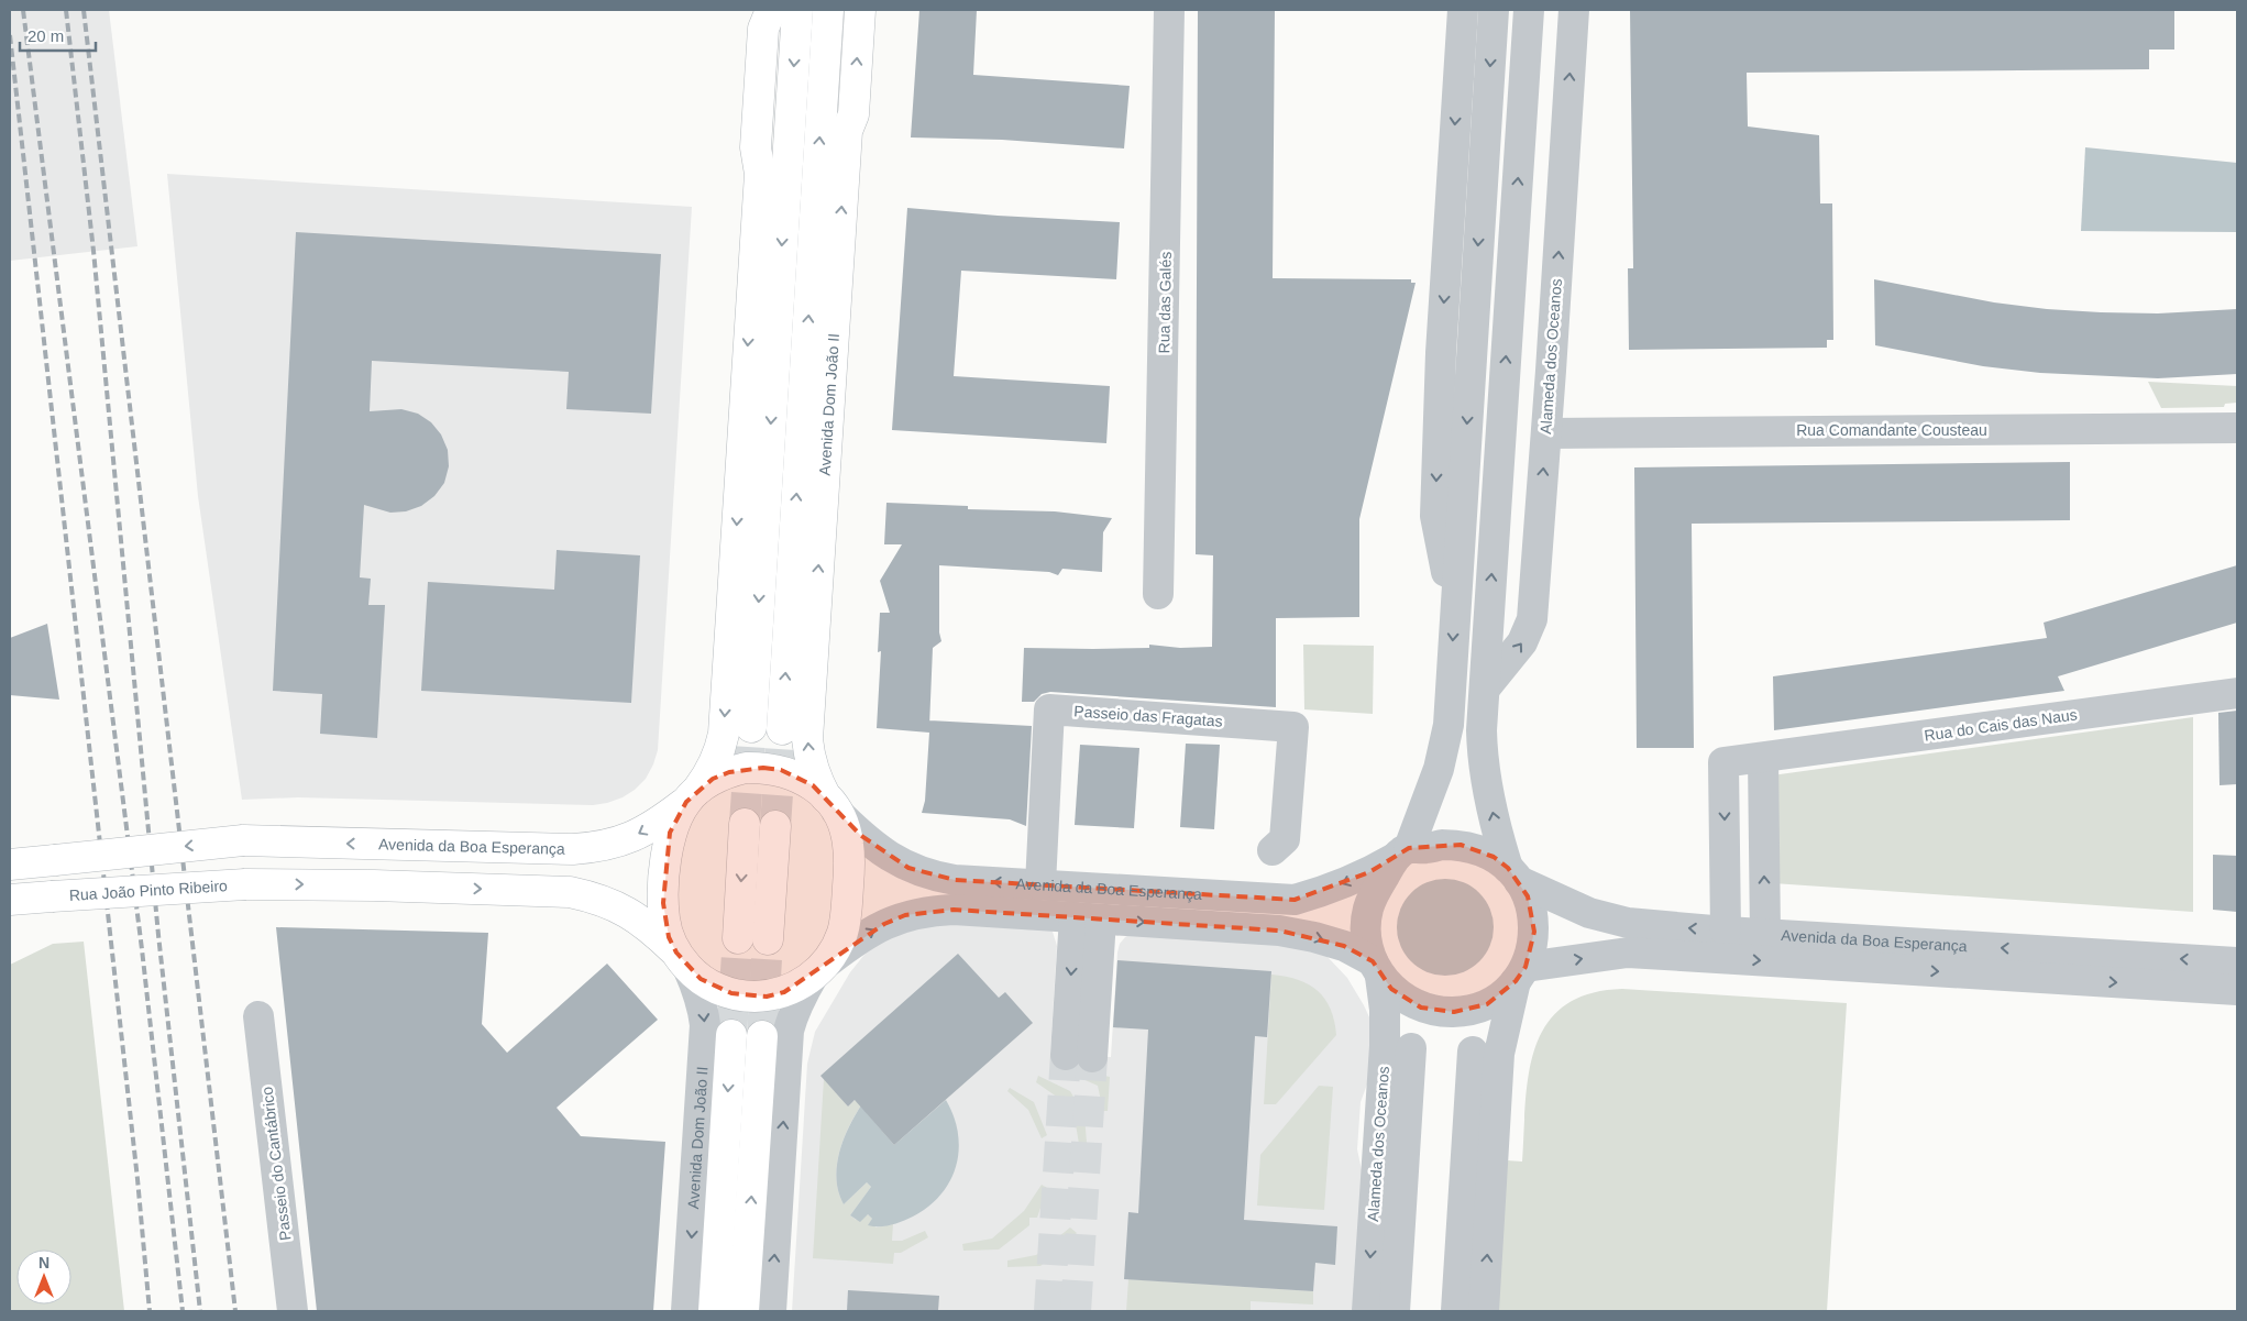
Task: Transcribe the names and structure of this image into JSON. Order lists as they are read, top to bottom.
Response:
{
  "streets": {
    "main road": ["Avenida Dom João II", "Avenida da Boa Esperança", "Rua João Pinto Ribeiro"],
    "street": [
      "Rua das Galés",
      "Alameda dos Oceanos",
      "Rua Comandante Cousteau",
      "Passeio das Fragatas",
      "Rua do Cais das Naus",
      "Passeio do Cantábrico"
    ]
  },
  "crossings": [
    ["Alameda dos Oceanos", "Rua Comandante Cousteau"],
    ["Alameda dos Oceanos", "Avenida da Boa Esperança"],
    ["Avenida Dom João II", "Avenida da Boa Esperança"],
    ["Avenida Dom João II", "Rua João Pinto Ribeiro"],
    ["Passeio das Fragatas", "Avenida da Boa Esperança"],
    ["Rua do Cais das Naus", "Avenida da Boa Esperança"]
  ],
  "one_way": ["Rua João Pinto Ribeiro"],
  "scale_bar": "20 m",
  "north": "top"
}
